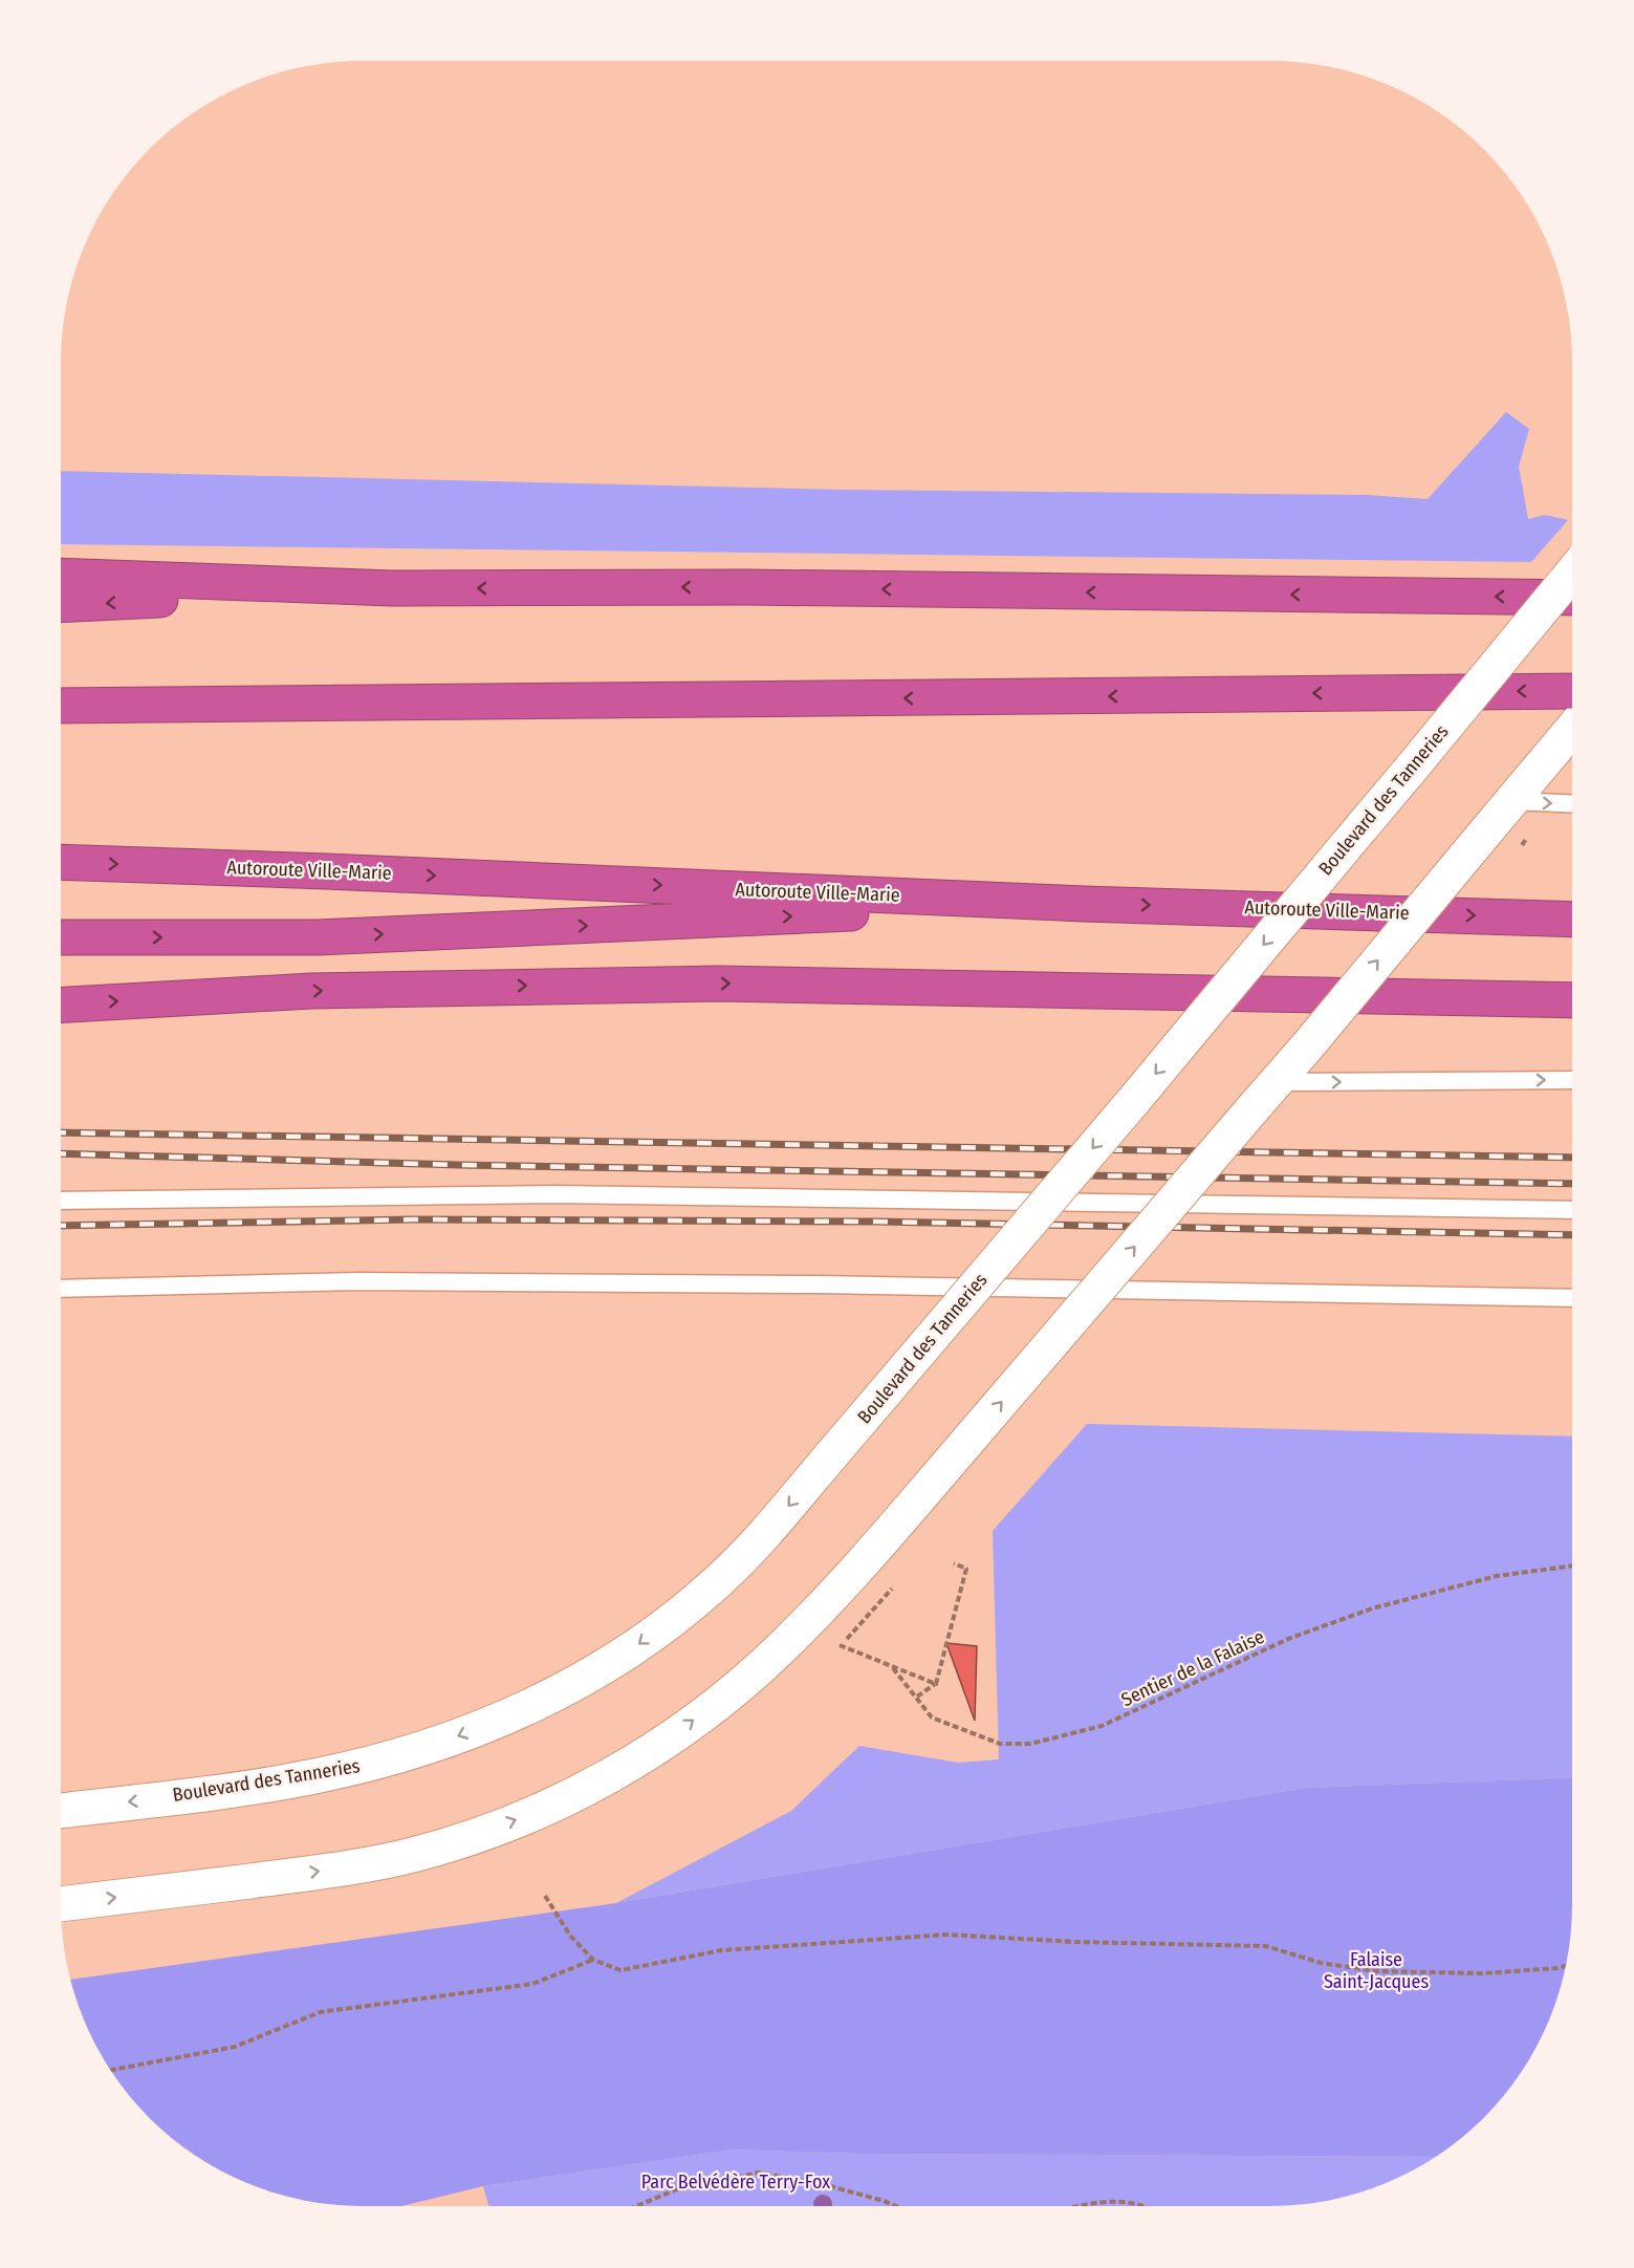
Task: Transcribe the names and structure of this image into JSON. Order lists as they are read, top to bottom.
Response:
{
  "streets": {
    "highway": ["Autoroute Ville-Marie"],
    "main road": ["Boulevard des Tanneries"],
    "path": ["Sentier de la Falaise"]
  },
  "parks": ["Falaise Saint-Jacques", "Parc Belvédère Terry-Fox"]
}
